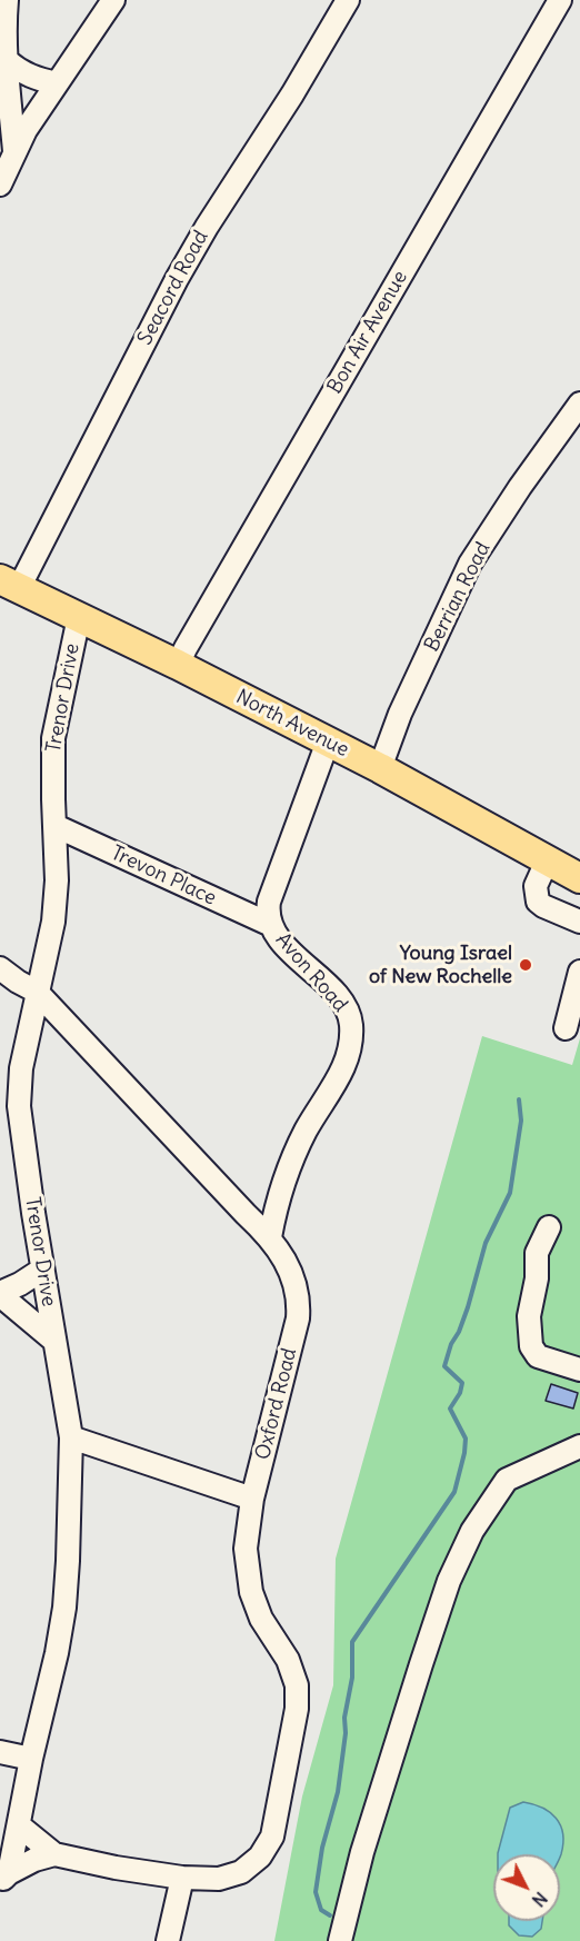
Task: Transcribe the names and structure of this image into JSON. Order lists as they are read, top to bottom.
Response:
{
  "streets": {
    "main road": ["North Avenue"],
    "street": [
      "Seacord Road",
      "Bon Air Avenue",
      "Berrian Road",
      "Trenor Drive",
      "Trevon Place",
      "Avon Road",
      "Oxford Road"
    ]
  },
  "crossings": [
    ["Seacord Road", "North Avenue"],
    ["Bon Air Avenue", "North Avenue"],
    ["Berrian Road", "North Avenue"],
    ["Trenor Drive", "North Avenue"],
    ["Trenor Drive", "Trevon Place"],
    ["Trenor Drive", "Oxford Road"],
    ["North Avenue", "Avon Road"],
    ["Trevon Place", "Avon Road"],
    ["Avon Road", "Oxford Road"]
  ],
  "places": ["Young Israel of New Rochelle"],
  "north": "bottom right"
}
